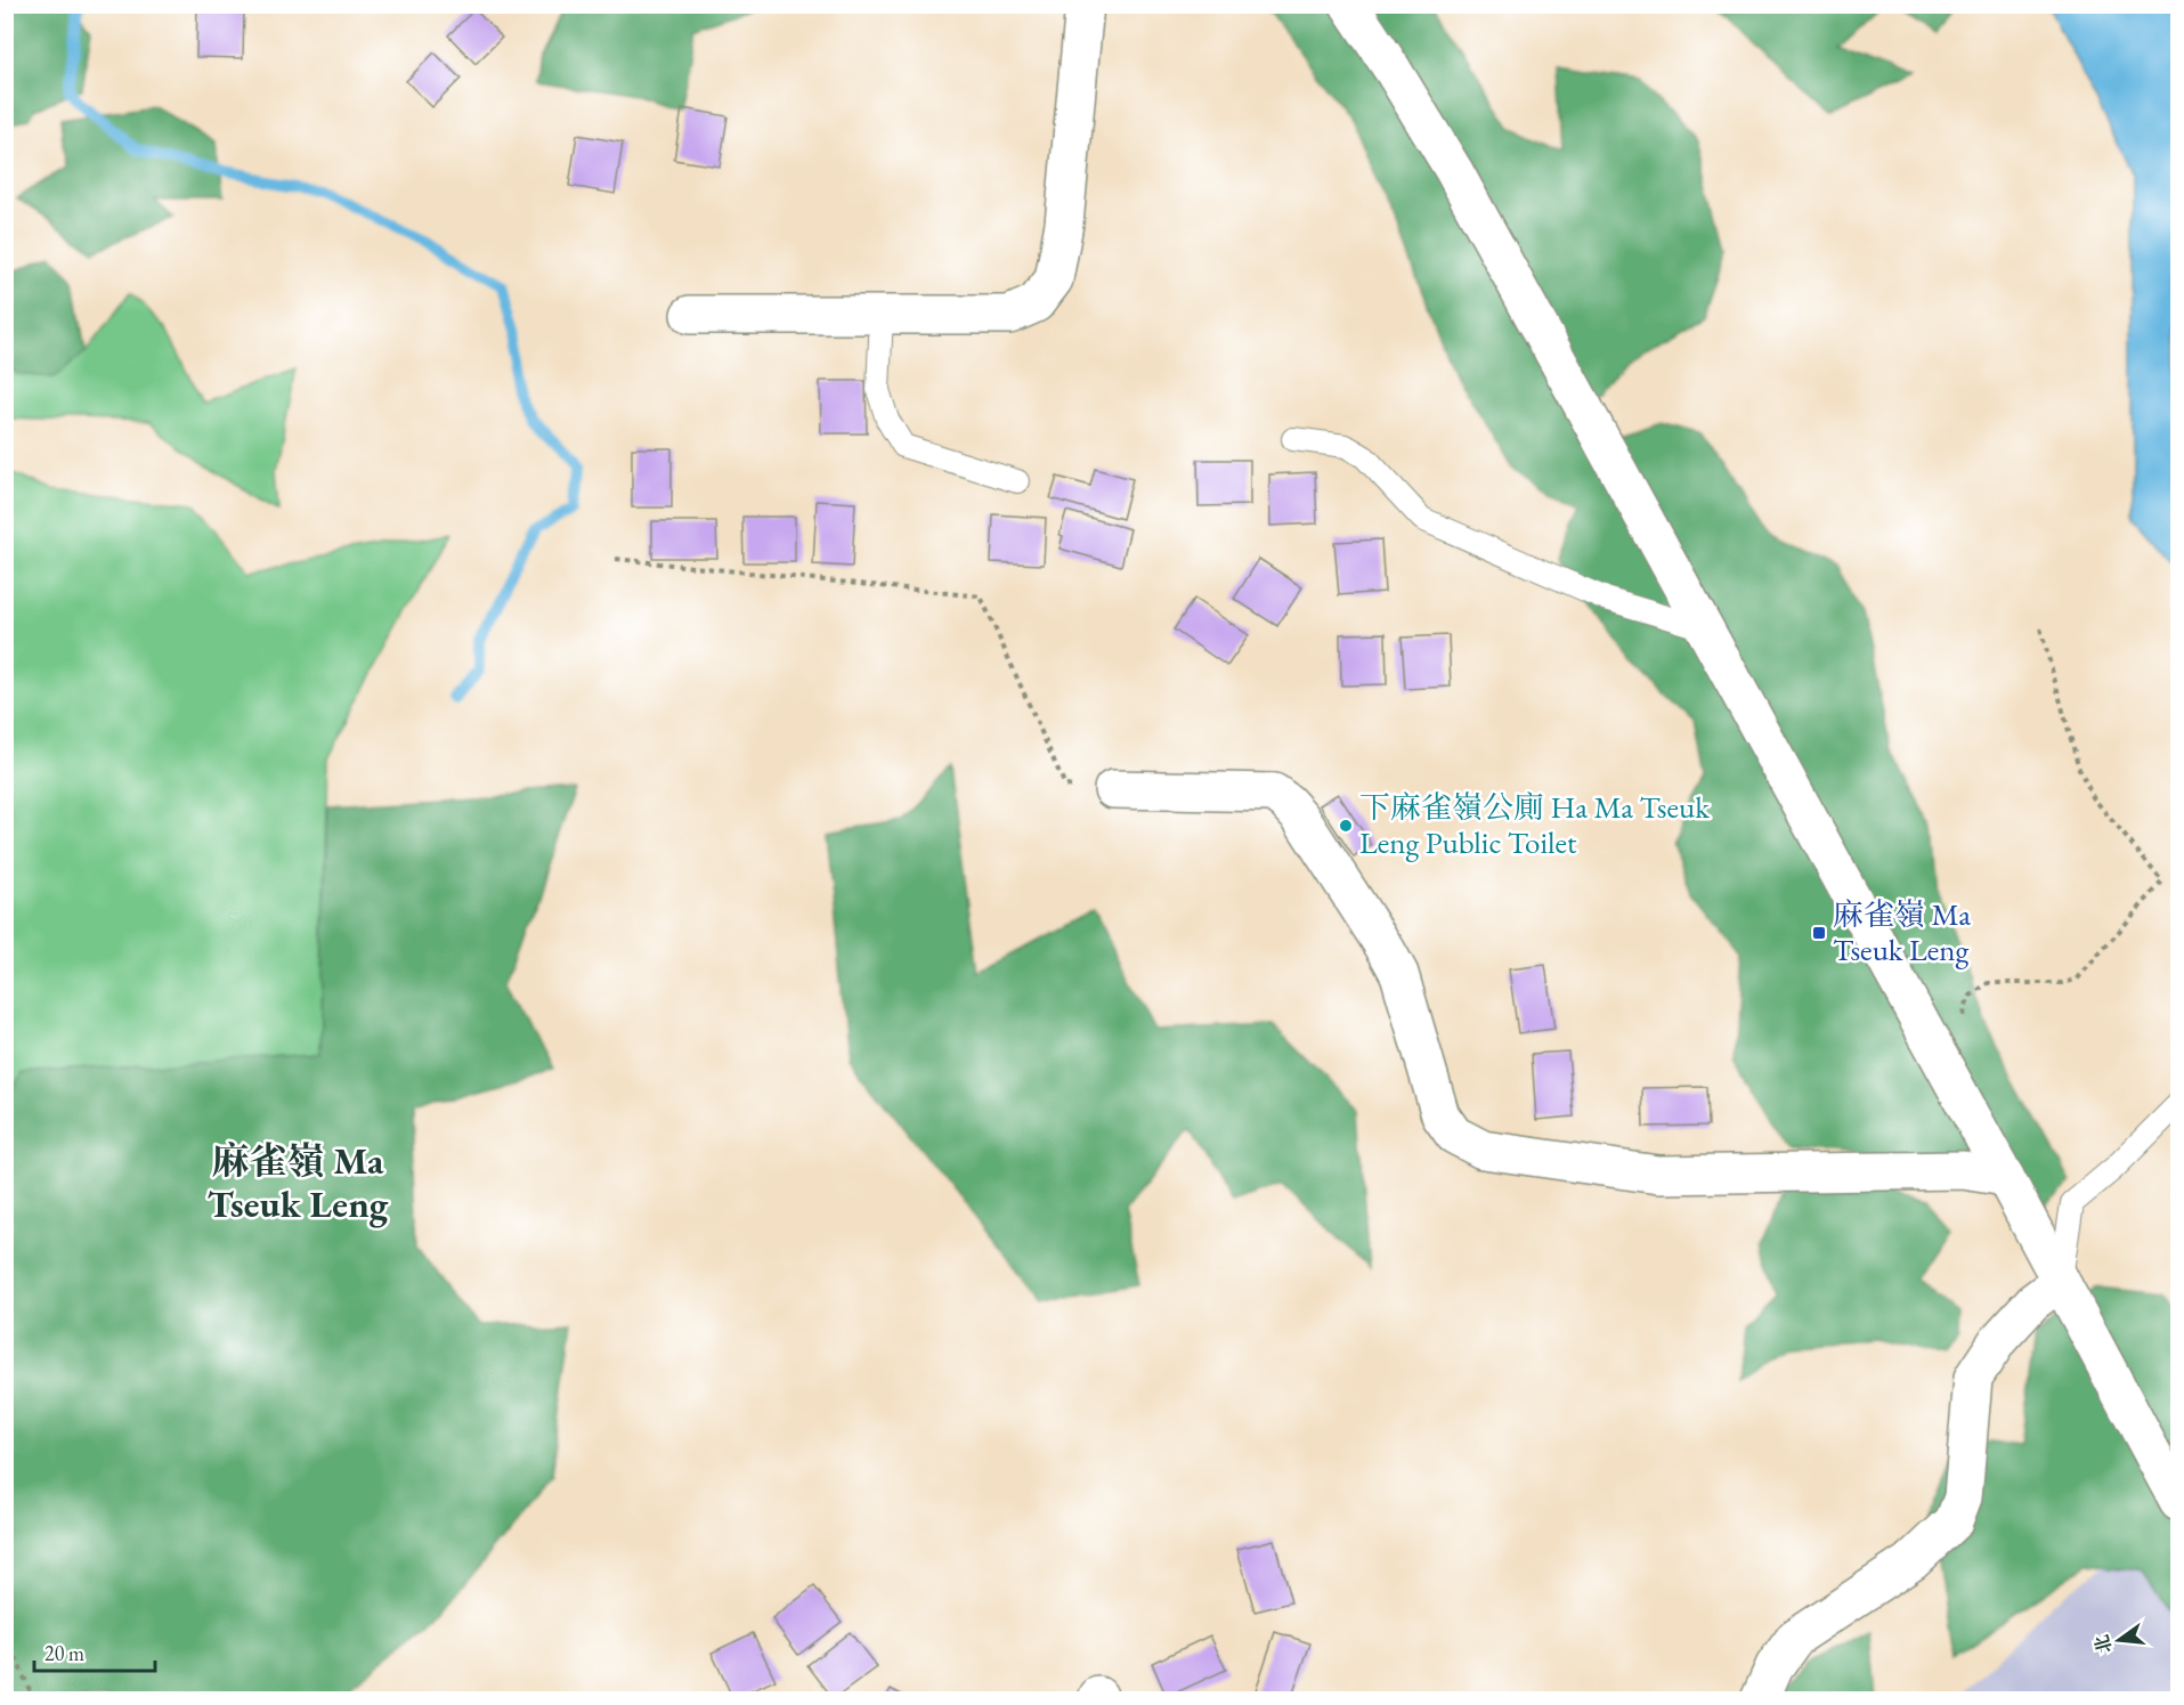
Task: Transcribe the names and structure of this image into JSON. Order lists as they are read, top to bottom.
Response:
{
  "districts": ["麻雀嶺 Ma Tseuk Leng"],
  "places": {
    "other": ["下麻雀嶺公廁 Ha Ma Tseuk Leng Public Toilet"],
    "transit": ["麻雀嶺 Ma Tseuk Leng"]
  },
  "scale_bar": "20 m",
  "north": "left"
}
